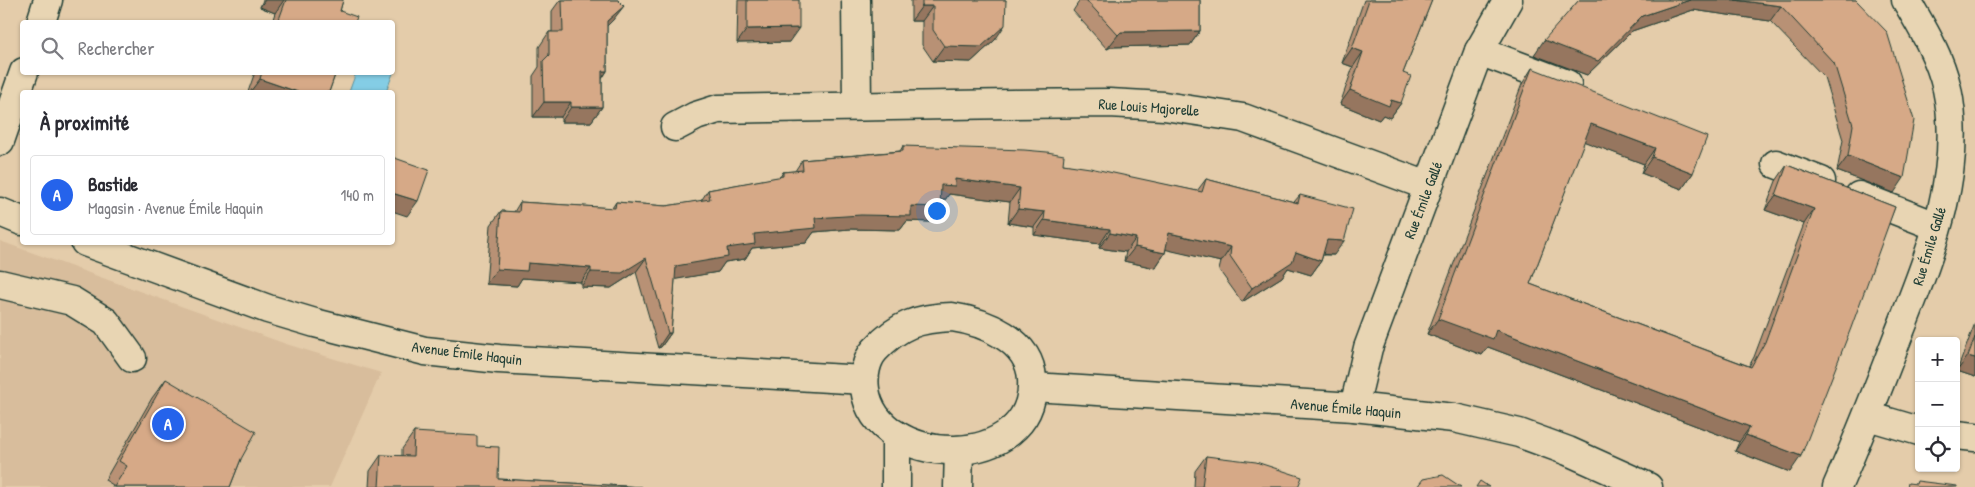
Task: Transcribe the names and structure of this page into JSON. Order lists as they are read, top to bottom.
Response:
{
  "streets": {
    "street": ["Rue Louis Majorelle", "Rue Émile Gallé", "Avenue Émile Haquin"]
  },
  "crossings": [
    ["Rue Louis Majorelle", "Rue Émile Gallé"],
    ["Rue Émile Gallé", "Avenue Émile Haquin"]
  ],
  "page": {
    "search": "Rechercher",
    "heading": "À proximité",
    "list": [
      {
        "mark": "A",
        "name": "Bastide",
        "note": "Magasin · Avenue Émile Haquin",
        "value": "140 m"
      }
    ],
    "map_buttons": ["+", "−"],
    "pins": "A"
  }
}
